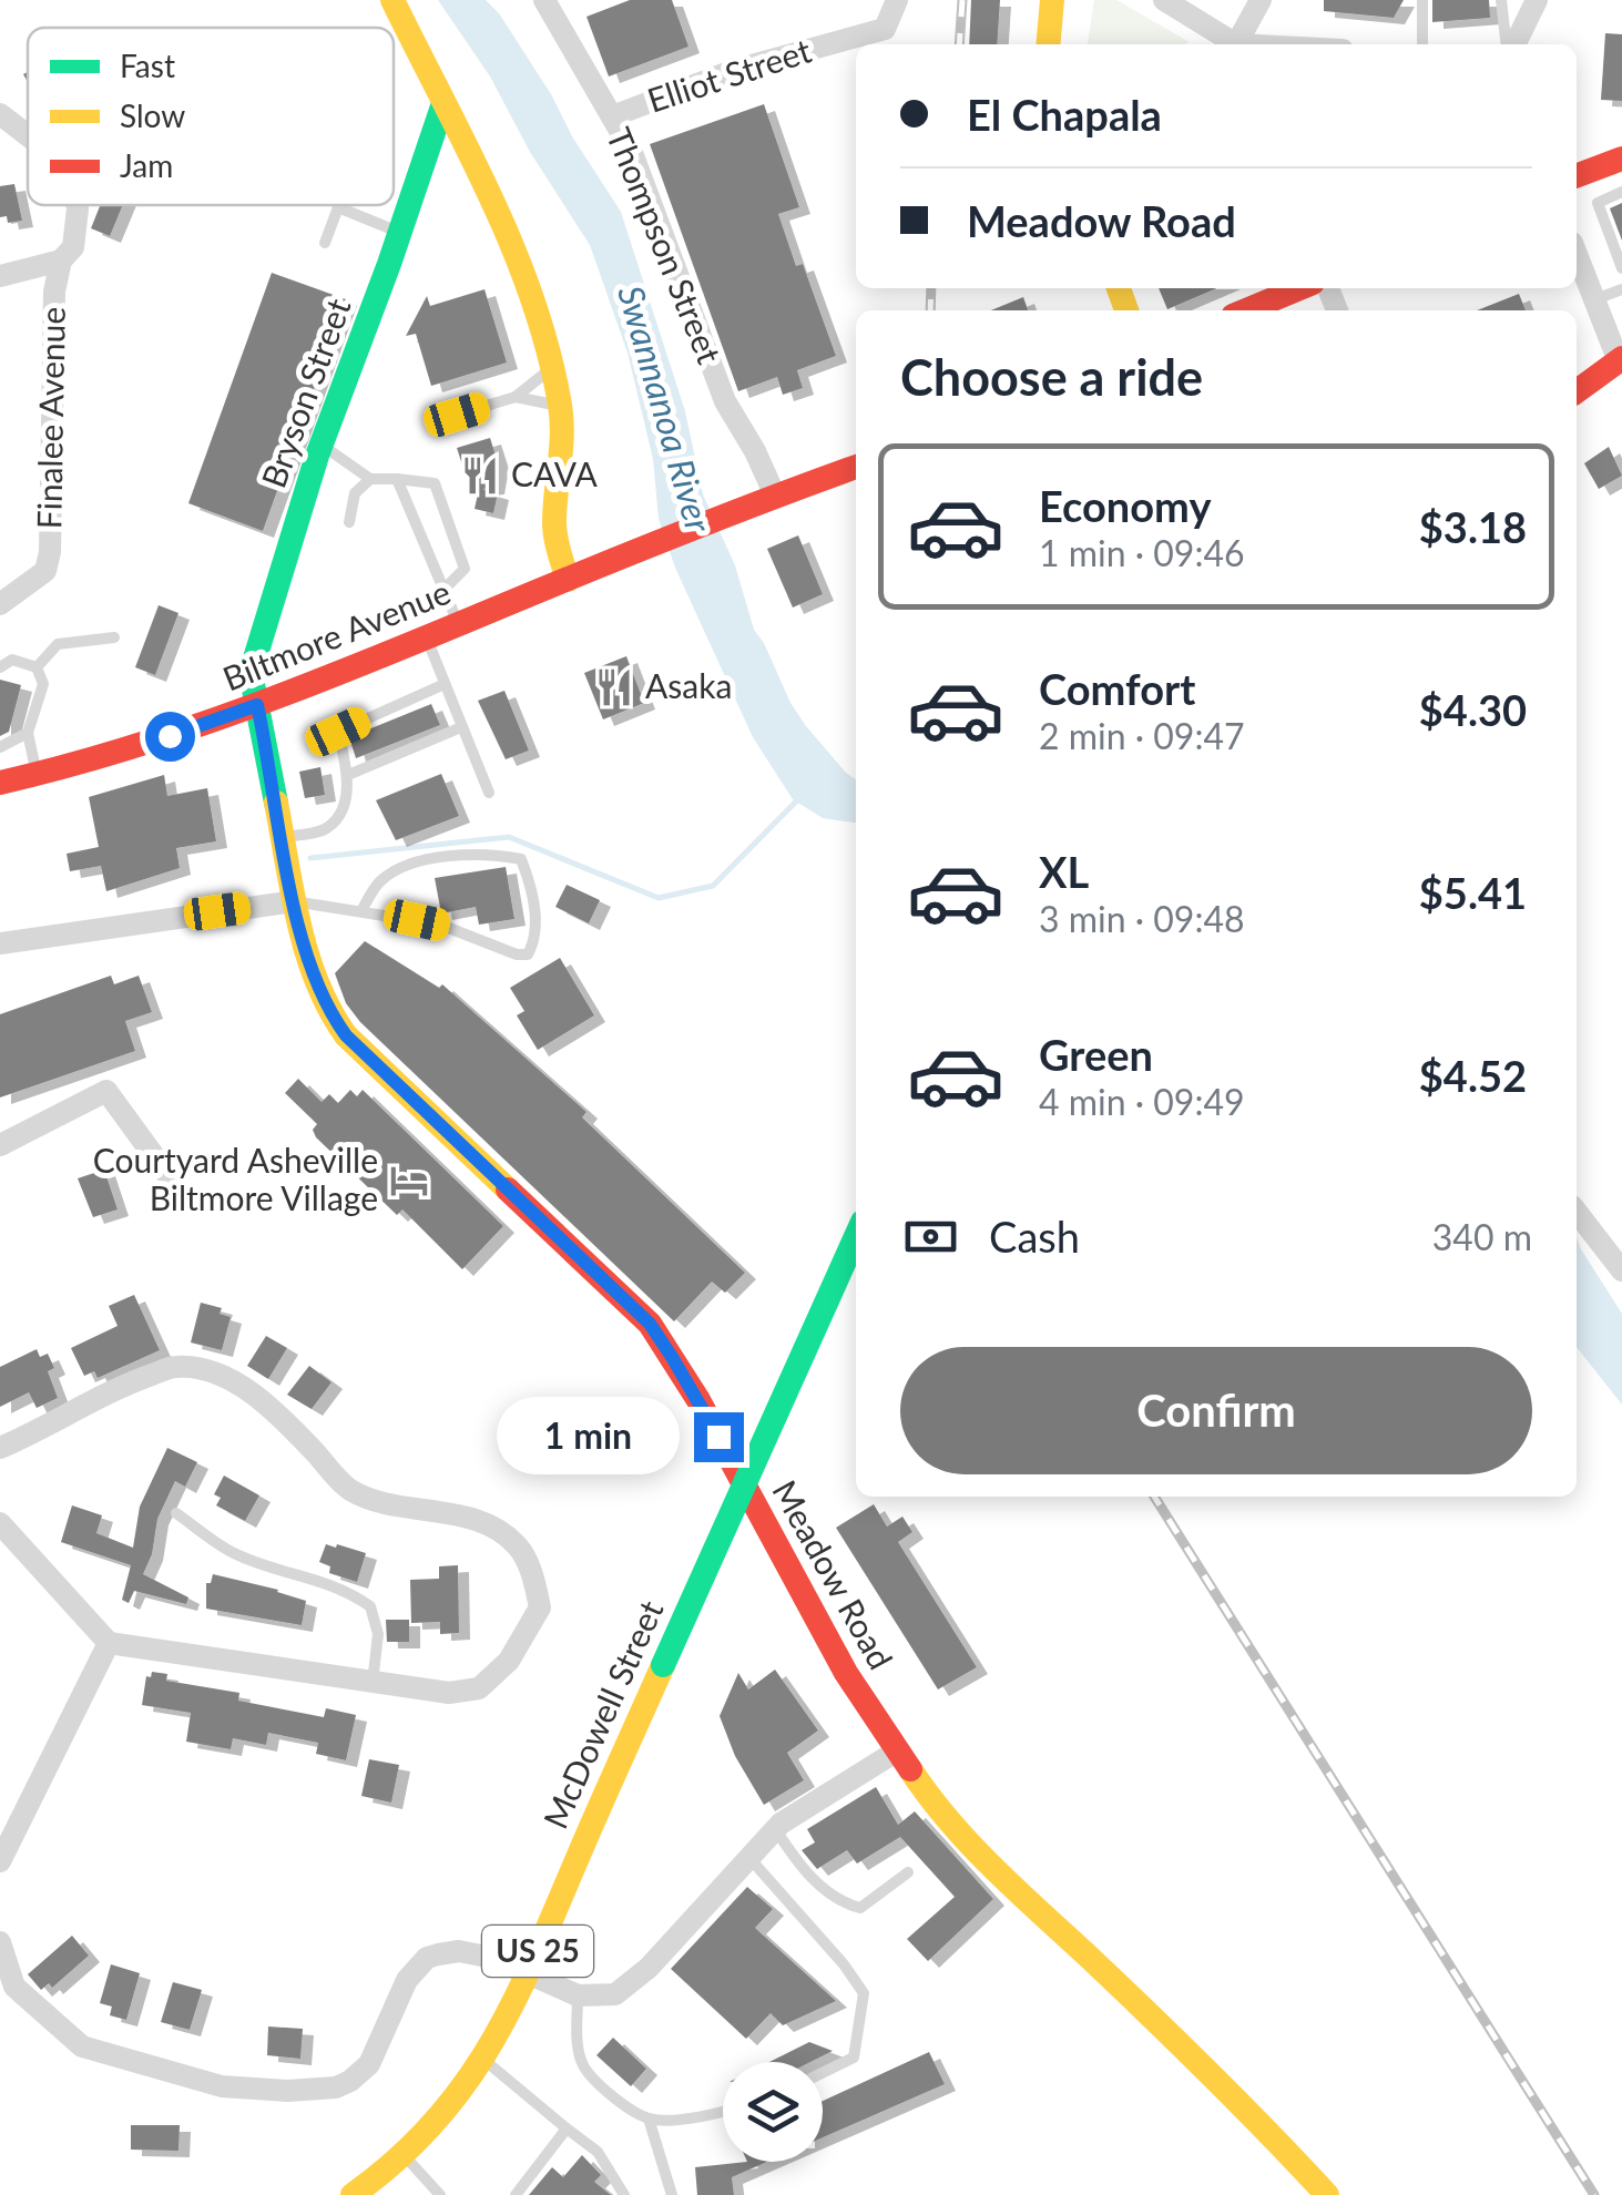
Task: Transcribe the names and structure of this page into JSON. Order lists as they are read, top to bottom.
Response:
{
  "streets": {
    "main road": [
      "Bryson Street",
      "Biltmore Avenue",
      "Meadow Road",
      "McDowell Street",
      "US 25"
    ],
    "street": ["Elliot Street", "Thompson Street", "Finalee Avenue"]
  },
  "crossings": [
    ["Elliot Street", "Thompson Street"],
    ["Thompson Street", "Biltmore Avenue"],
    ["Bryson Street", "Biltmore Avenue"],
    ["Bryson Street", "Meadow Road"],
    ["Biltmore Avenue", "Meadow Road"]
  ],
  "water": ["Swannanoa River"],
  "places": {
    "restaurant": ["CAVA", "Asaka"],
    "hotel": ["Courtyard Asheville Biltmore Village"]
  },
  "legend": ["Fast", "Slow", "Jam"],
  "page": {
    "banner": ["El Chapala", "Meadow Road"],
    "heading": "Choose a ride",
    "list": [
      {
        "name": "Economy",
        "note": "1 min · 09:46",
        "value": "$3.18"
      },
      {
        "name": "Comfort",
        "note": "2 min · 09:47",
        "value": "$4.30"
      },
      {
        "name": "XL",
        "note": "3 min · 09:48",
        "value": "$5.41"
      },
      {
        "name": "Green",
        "note": "4 min · 09:49",
        "value": "$4.52"
      }
    ],
    "pay": ["Cash", "340 m"],
    "buttons": "Confirm",
    "bubble": "1 min"
  }
}
